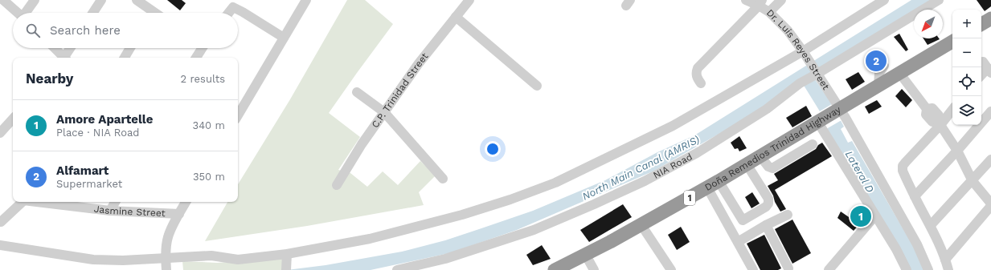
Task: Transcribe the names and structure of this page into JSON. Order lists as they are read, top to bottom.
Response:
{
  "streets": {
    "highway": ["Doña Remedios Trinidad Highway", "1"],
    "street": [
      "Dr. Luis Reyes Street",
      "C.P. Trinidad Street",
      "NIA Road",
      "Jasmine Street"
    ]
  },
  "crossings": [
    ["Dr. Luis Reyes Street", "Doña Remedios Trinidad Highway"],
    ["Dr. Luis Reyes Street", "NIA Road"]
  ],
  "water": ["North Main Canal (AMRIS)", "Lateral D"],
  "north": "bottom left",
  "page": {
    "map_buttons": ["+", "−"],
    "search": "Search here",
    "pins": ["2", "1"],
    "heading": ["Nearby", "2 results"],
    "list": [
      {
        "mark": "1",
        "name": "Amore Apartelle",
        "note": "Place · NIA Road",
        "value": "340 m"
      },
      {
        "mark": "2",
        "name": "Alfamart",
        "note": "Supermarket",
        "value": "350 m"
      }
    ]
  }
}
